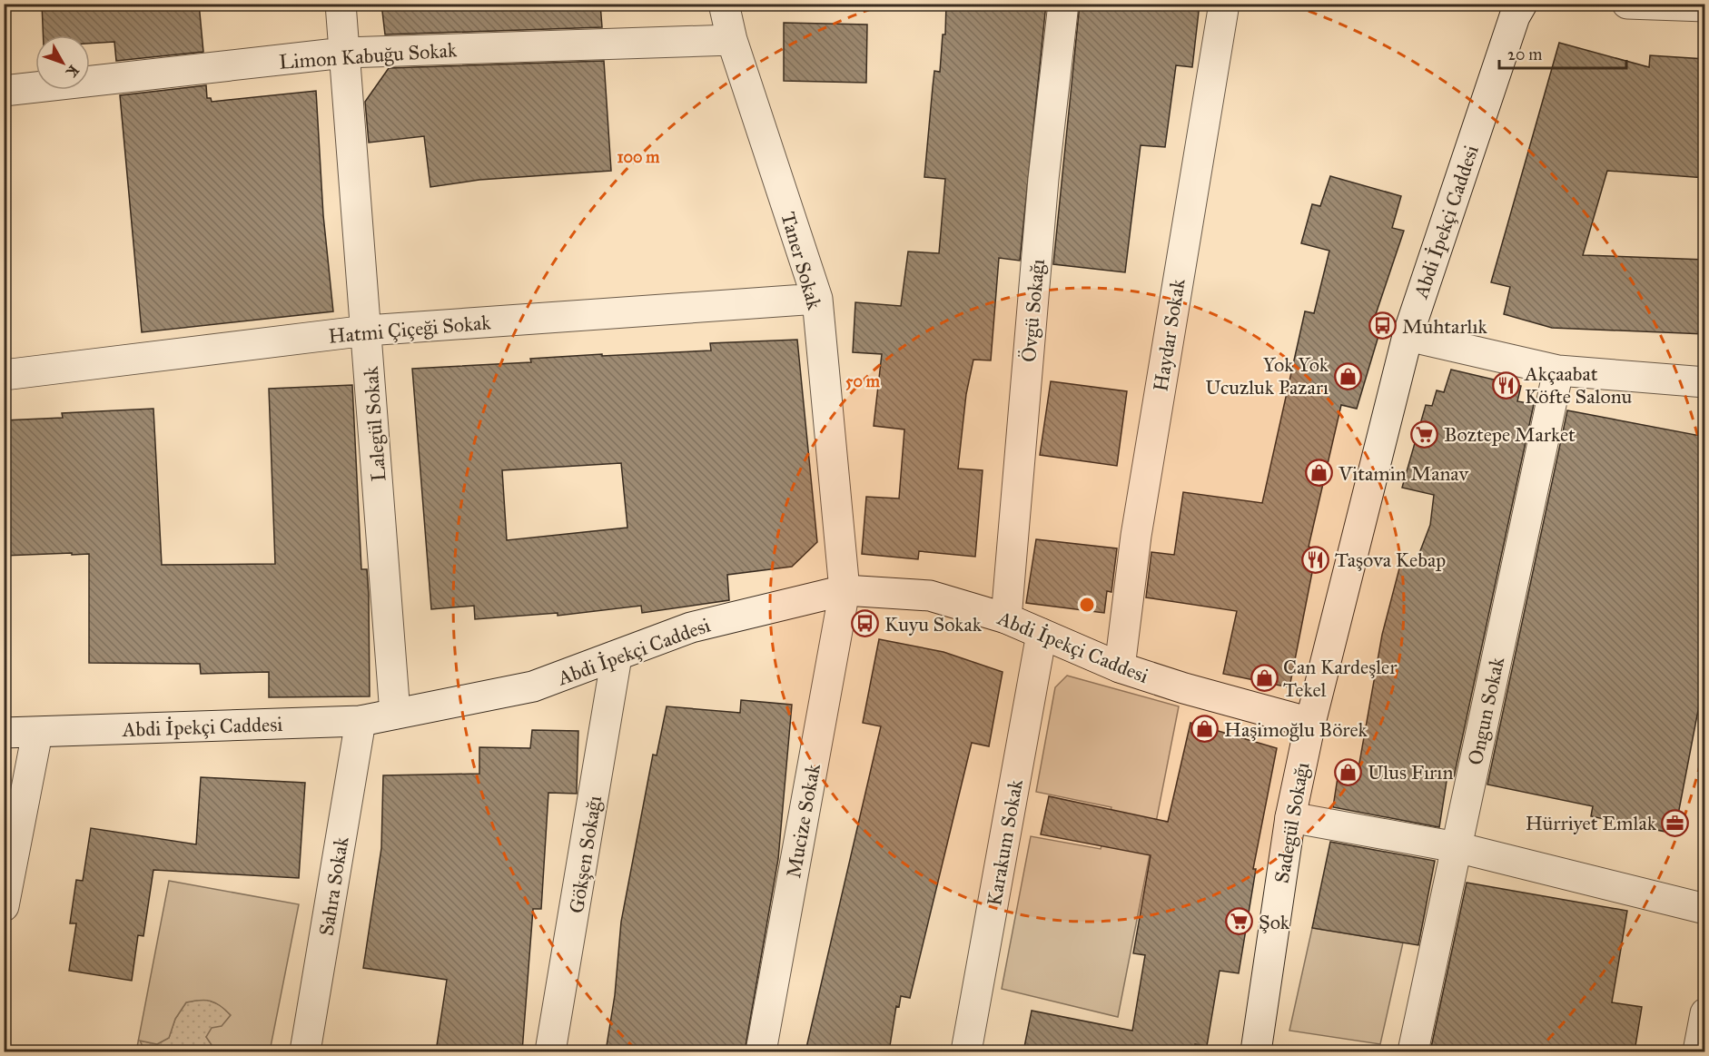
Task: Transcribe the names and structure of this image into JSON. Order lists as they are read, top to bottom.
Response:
{
  "streets": {
    "street": [
      "Limon Kabuğu Sokak",
      "Abdi İpekçi Caddesi",
      "Taner Sokak",
      "Övgü Sokağı",
      "Hatmi Çiçeği Sokak",
      "Haydar Sokak",
      "Lalegül Sokak",
      "Ongun Sokak",
      "Mucize Sokak",
      "Sadegül Sokağı",
      "Karakum Sokak",
      "Gökşen Sokağı",
      "Sahra Sokak"
    ]
  },
  "crossings": [
    ["Limon Kabuğu Sokak", "Taner Sokak"],
    ["Limon Kabuğu Sokak", "Lalegül Sokak"],
    ["Abdi İpekçi Caddesi", "Taner Sokak"],
    ["Abdi İpekçi Caddesi", "Övgü Sokağı"],
    ["Abdi İpekçi Caddesi", "Haydar Sokak"],
    ["Abdi İpekçi Caddesi", "Lalegül Sokak"],
    ["Abdi İpekçi Caddesi", "Mucize Sokak"],
    ["Abdi İpekçi Caddesi", "Sadegül Sokağı"],
    ["Abdi İpekçi Caddesi", "Karakum Sokak"],
    ["Abdi İpekçi Caddesi", "Gökşen Sokağı"],
    ["Abdi İpekçi Caddesi", "Sahra Sokak"],
    ["Taner Sokak", "Hatmi Çiçeği Sokak"],
    ["Taner Sokak", "Mucize Sokak"],
    ["Hatmi Çiçeği Sokak", "Lalegül Sokak"]
  ],
  "places": {
    "bus stop": ["Muhtarlık", "Kuyu Sokak"],
    "shop": [
      "Yok Yok Ucuzluk Pazarı",
      "Vitamin Manav",
      "Can Kardeşler Tekel",
      "Haşimoğlu Börek",
      "Ulus Fırın"
    ],
    "restaurant": ["Akçaabat Köfte Salonu", "Taşova Kebap"],
    "supermarket": ["Boztepe Market", "Şok"],
    "office": ["Hürriyet Emlak"]
  },
  "scale_bar": "20 m",
  "north": "bottom right",
  "rings": ["100 m", "50 m"]
}
